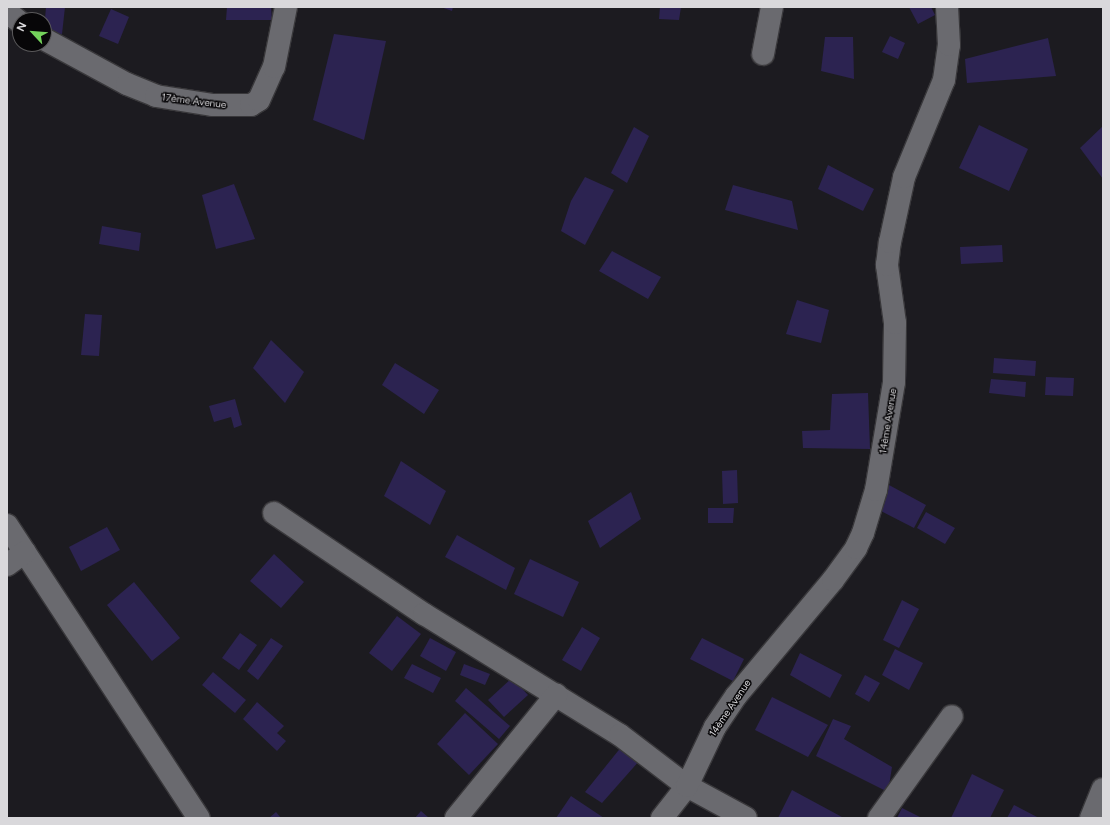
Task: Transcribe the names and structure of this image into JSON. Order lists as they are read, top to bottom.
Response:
{
  "streets": {
    "street": ["17ème Avenue", "14ème Avenue"]
  },
  "north": "top left"
}
